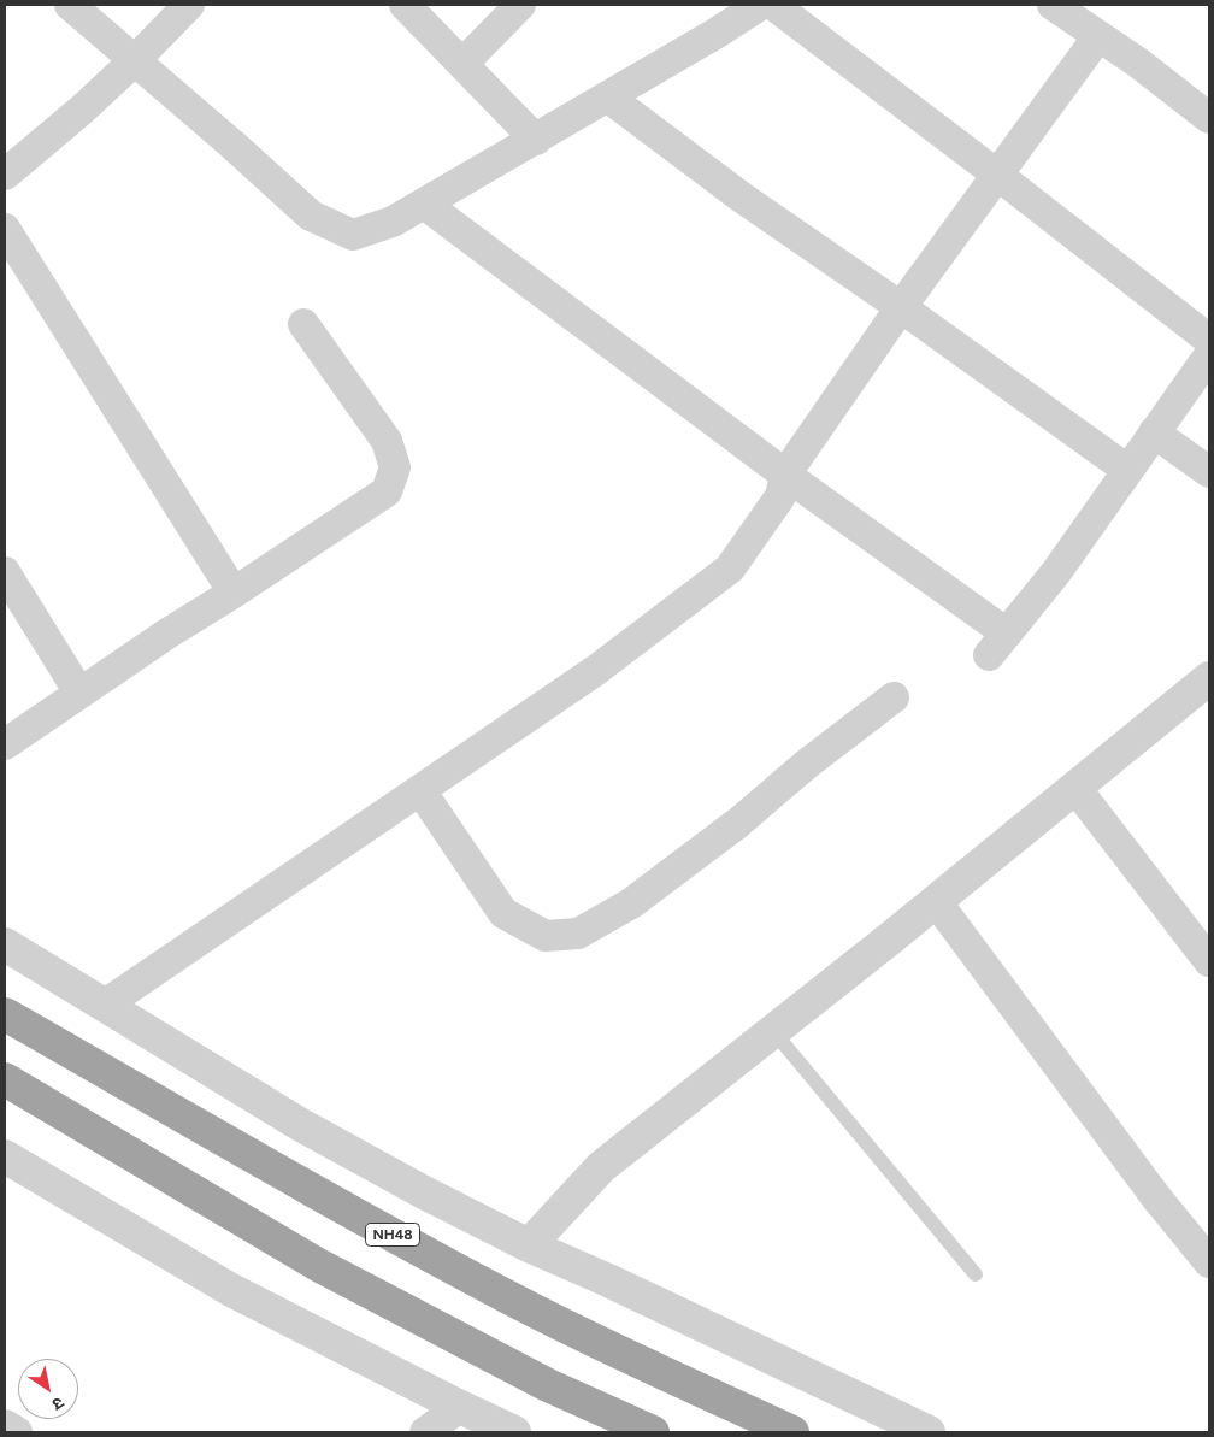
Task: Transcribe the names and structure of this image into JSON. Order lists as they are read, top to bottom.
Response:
{
  "streets": {
    "highway": ["NH48"]
  },
  "north": "bottom right"
}
